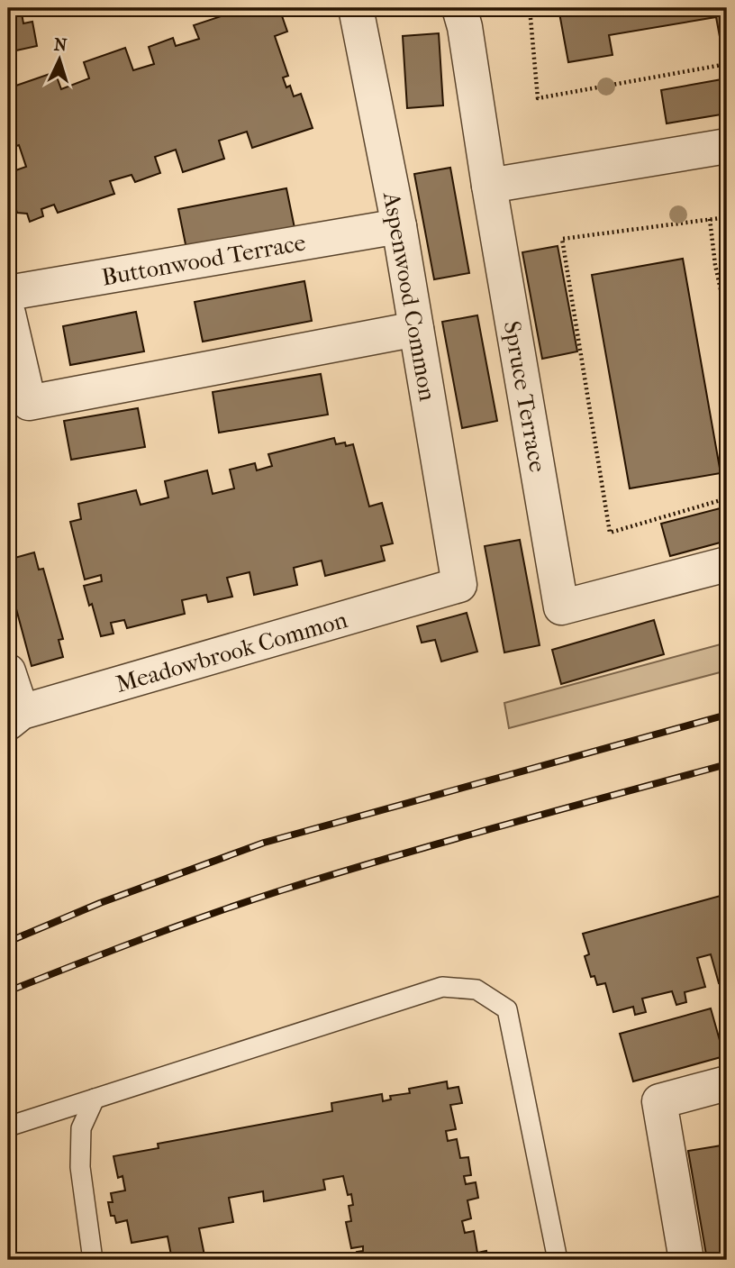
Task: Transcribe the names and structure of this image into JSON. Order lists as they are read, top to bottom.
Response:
{
  "streets": {
    "street": [
      "Buttonwood Terrace",
      "Aspenwood Common",
      "Spruce Terrace",
      "Meadowbrook Common"
    ]
  },
  "crossings": [
    ["Buttonwood Terrace", "Aspenwood Common"],
    ["Aspenwood Common", "Meadowbrook Common"]
  ],
  "north": "top"
}
